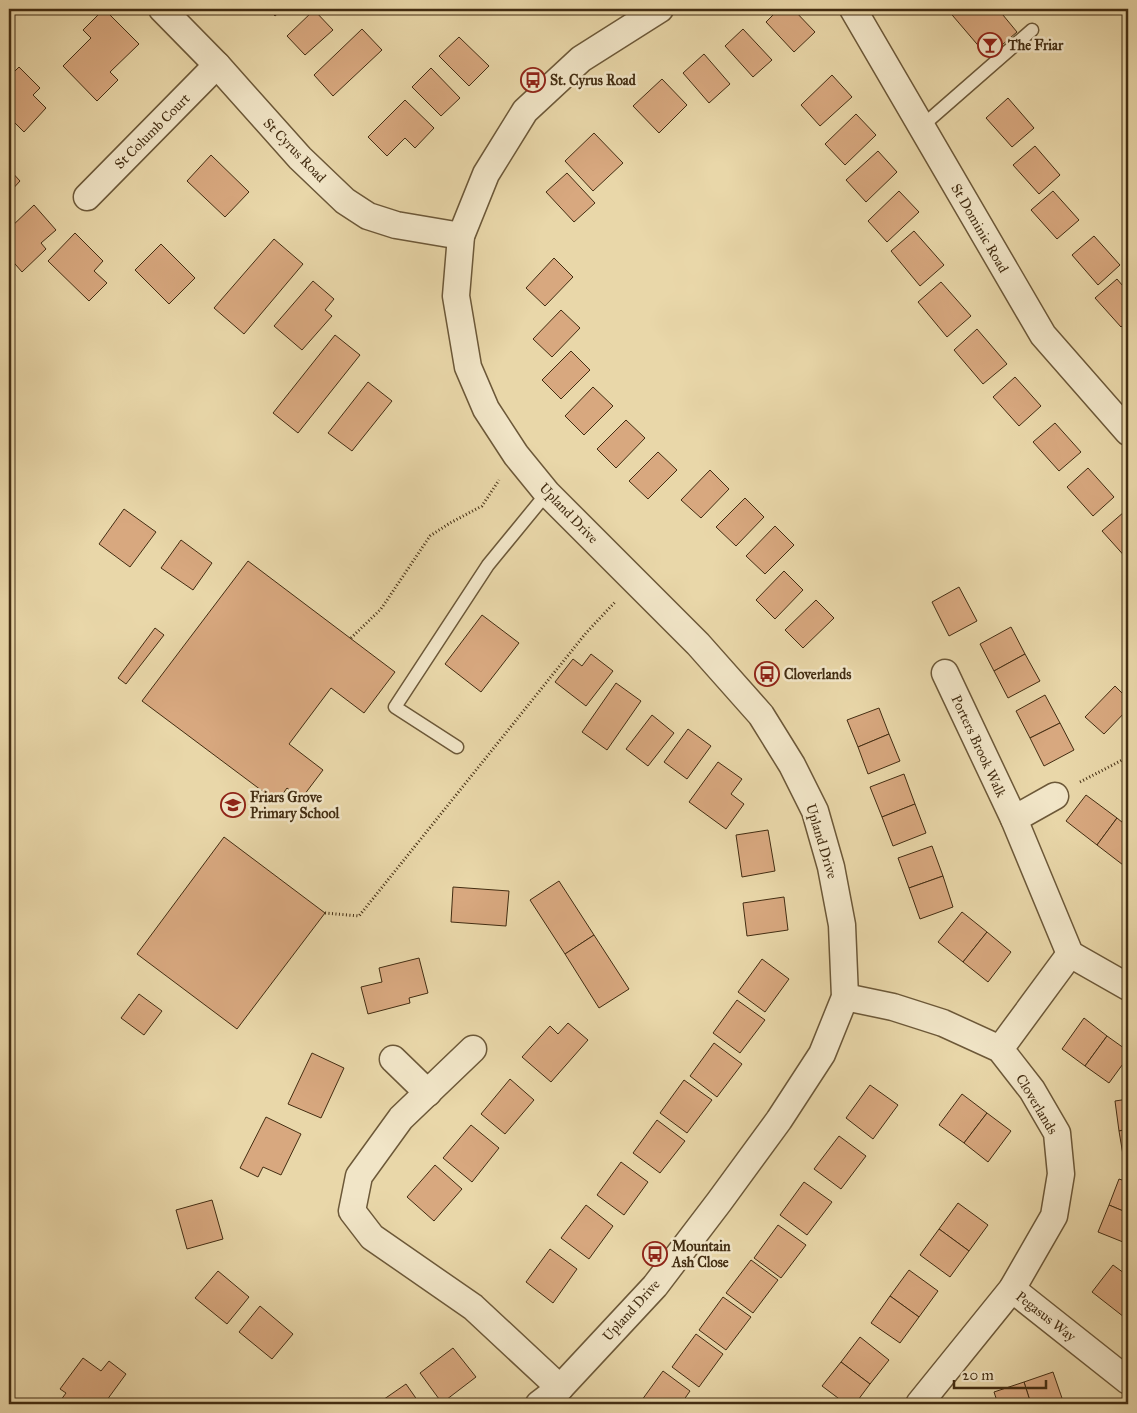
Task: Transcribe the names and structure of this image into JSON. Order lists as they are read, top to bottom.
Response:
{
  "streets": {
    "street": [
      "St Columb Court",
      "St Cyrus Road",
      "St Dominic Road",
      "Upland Drive",
      "Porters Brook Walk",
      "Cloverlands",
      "Pegasus Way"
    ]
  },
  "crossings": [
    ["St Columb Court", "St Cyrus Road"],
    ["St Cyrus Road", "Upland Drive"],
    ["Upland Drive", "Cloverlands"],
    ["Cloverlands", "Pegasus Way"]
  ],
  "places": {
    "bar": ["The Friar"],
    "bus stop": ["St. Cyrus Road", "Cloverlands", "Mountain Ash Close"],
    "school or university": ["Friars Grove Primary School"]
  },
  "scale_bar": "20 m"
}
